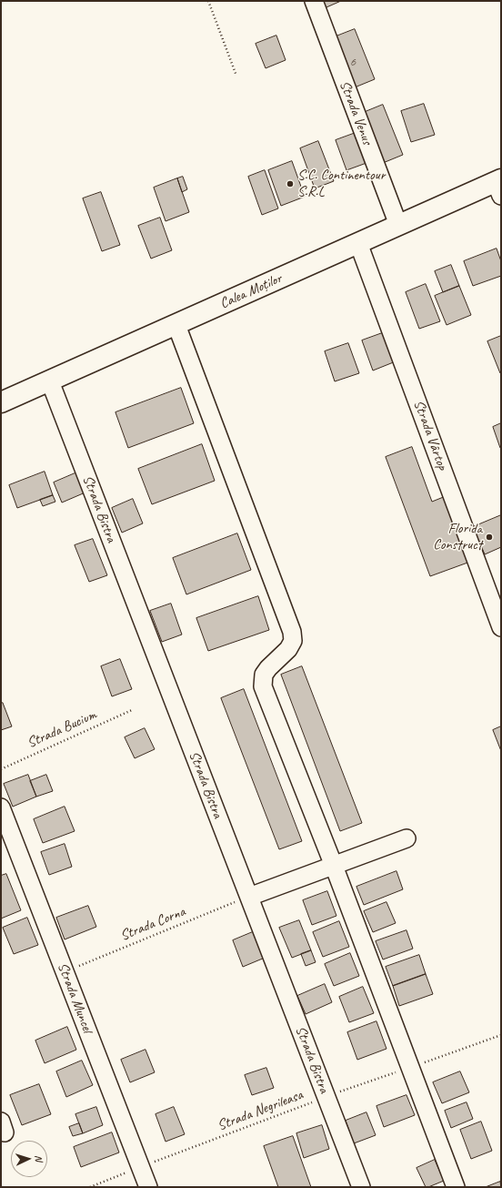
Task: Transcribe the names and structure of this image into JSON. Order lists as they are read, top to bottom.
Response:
{
  "streets": {
    "main road": ["Calea Moților"],
    "street": [
      "Strada Venus",
      "Strada Vârtop",
      "Strada Bistra",
      "Strada Muncel"
    ],
    "path": ["Strada Bucium", "Strada Corna", "Strada Negrileasa"]
  },
  "crossings": [
    ["Strada Venus", "Calea Moților"],
    ["Calea Moților", "Strada Vârtop"],
    ["Calea Moților", "Strada Bistra"],
    ["Strada Bistra", "Strada Corna"],
    ["Strada Bistra", "Strada Negrileasa"],
    ["Strada Corna", "Strada Muncel"],
    ["Strada Muncel", "Strada Negrileasa"]
  ],
  "places": ["S.C. Continentour S.R.L", "Florida Construct"],
  "house_numbers": ["6"],
  "north": "right"
}
